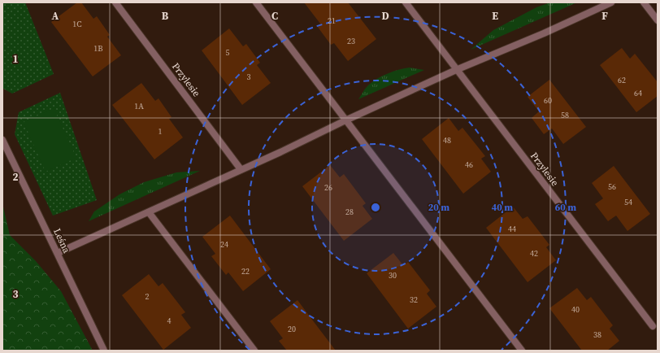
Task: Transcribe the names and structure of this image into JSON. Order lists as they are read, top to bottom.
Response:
{
  "streets": {
    "street": ["Przylesie", "Leśna"]
  },
  "house_numbers": [
    "21",
    "1C",
    "23",
    "1B",
    "5",
    "3",
    "62",
    "64",
    "60",
    "1A",
    "58",
    "1",
    "48",
    "46",
    "56",
    "26",
    "54",
    "28",
    "44",
    "24",
    "42",
    "22",
    "30",
    "2",
    "32",
    "40",
    "4",
    "20",
    "38"
  ],
  "grid": {
    "columns": [
      "A",
      "B",
      "C",
      "D",
      "E",
      "F"
    ],
    "rows": ["1", "2", "3"]
  },
  "rings": ["20 m", "40 m", "60 m"]
}
